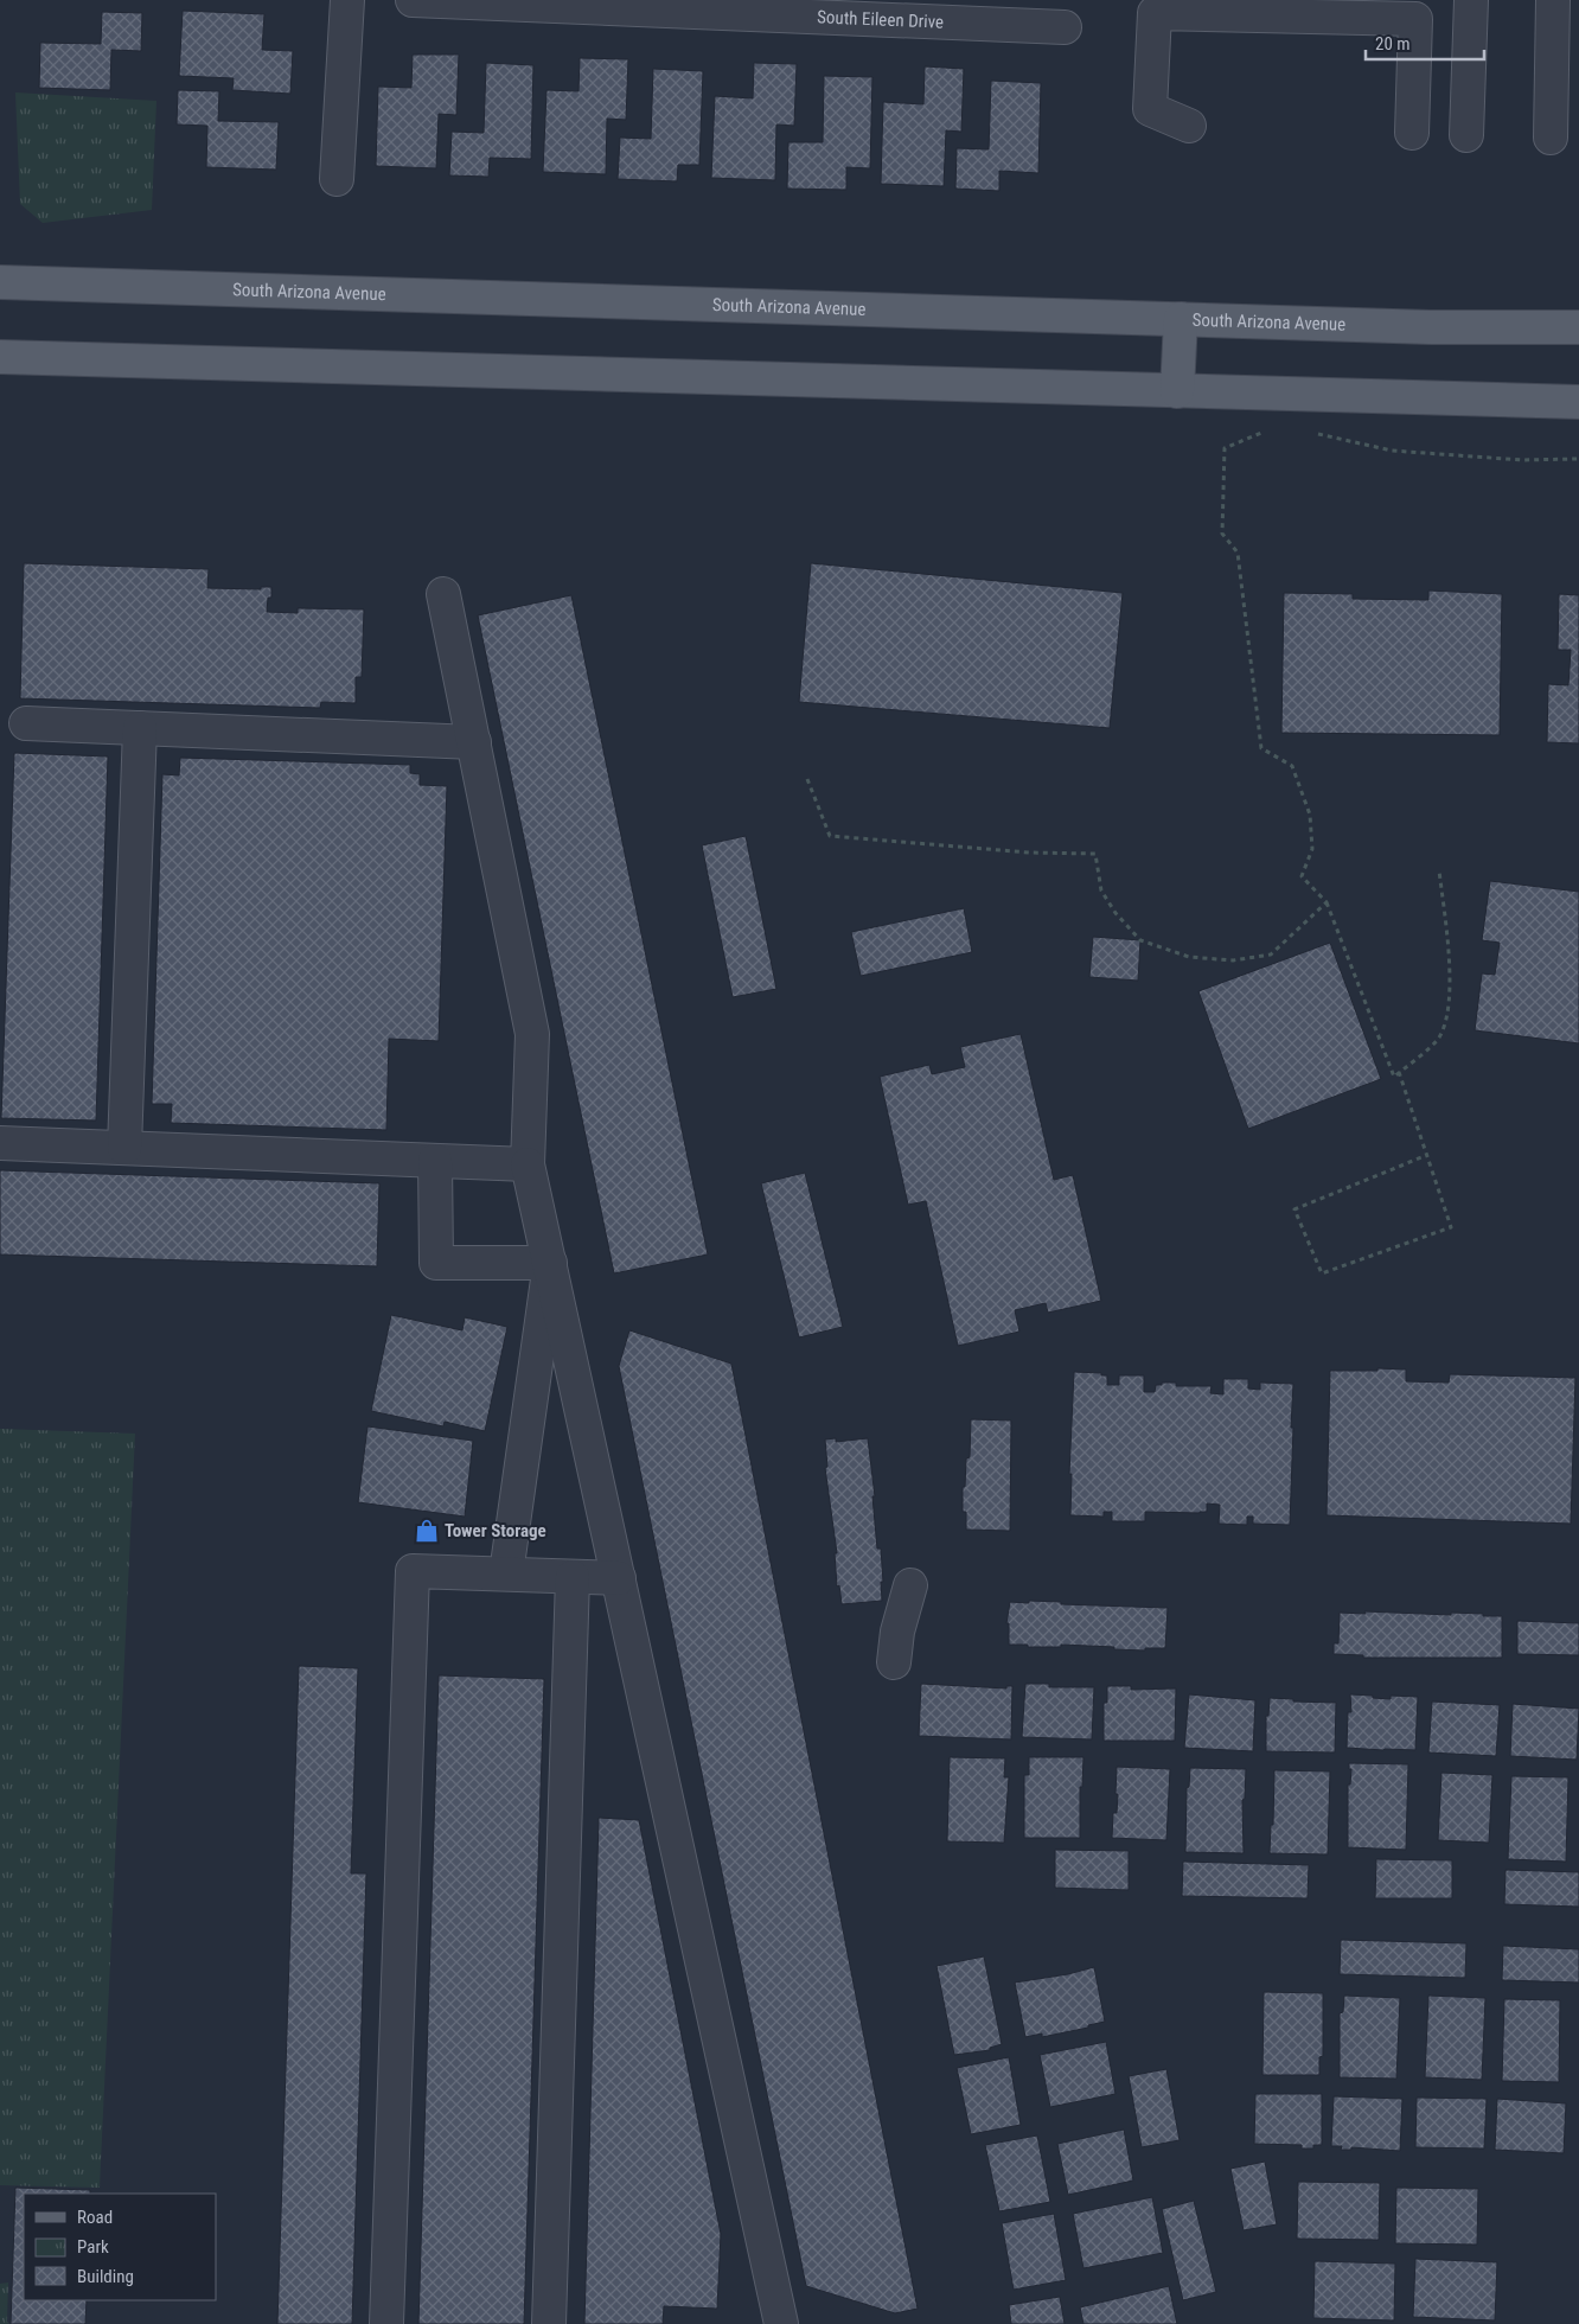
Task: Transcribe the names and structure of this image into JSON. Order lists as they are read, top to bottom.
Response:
{
  "streets": {
    "main road": ["South Arizona Avenue"],
    "street": ["South Eileen Drive"]
  },
  "places": {
    "shop": ["Tower Storage"]
  },
  "legend": ["Road", "Park", "Building"],
  "scale_bar": "20 m"
}
